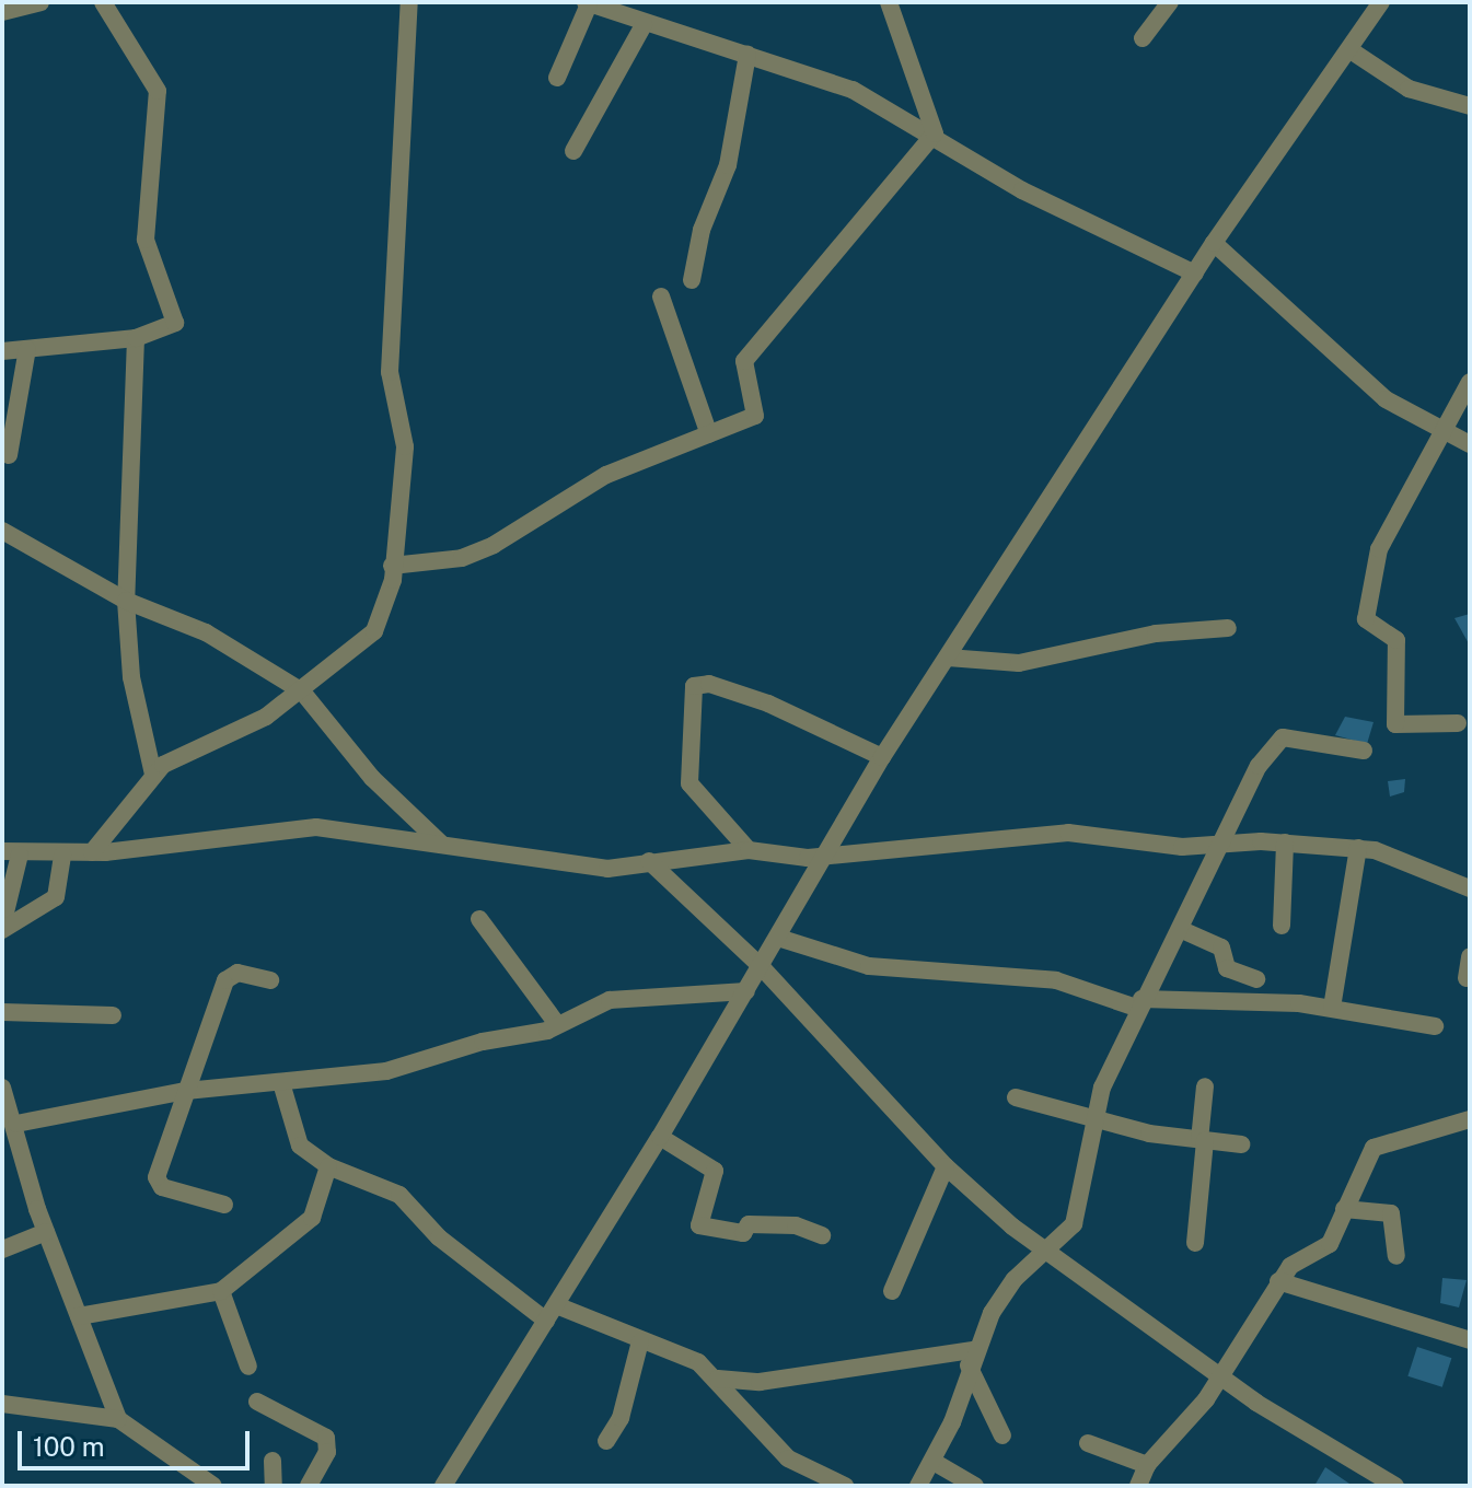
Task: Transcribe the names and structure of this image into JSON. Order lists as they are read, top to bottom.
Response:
{
  "scale_bar": "100 m"
}
